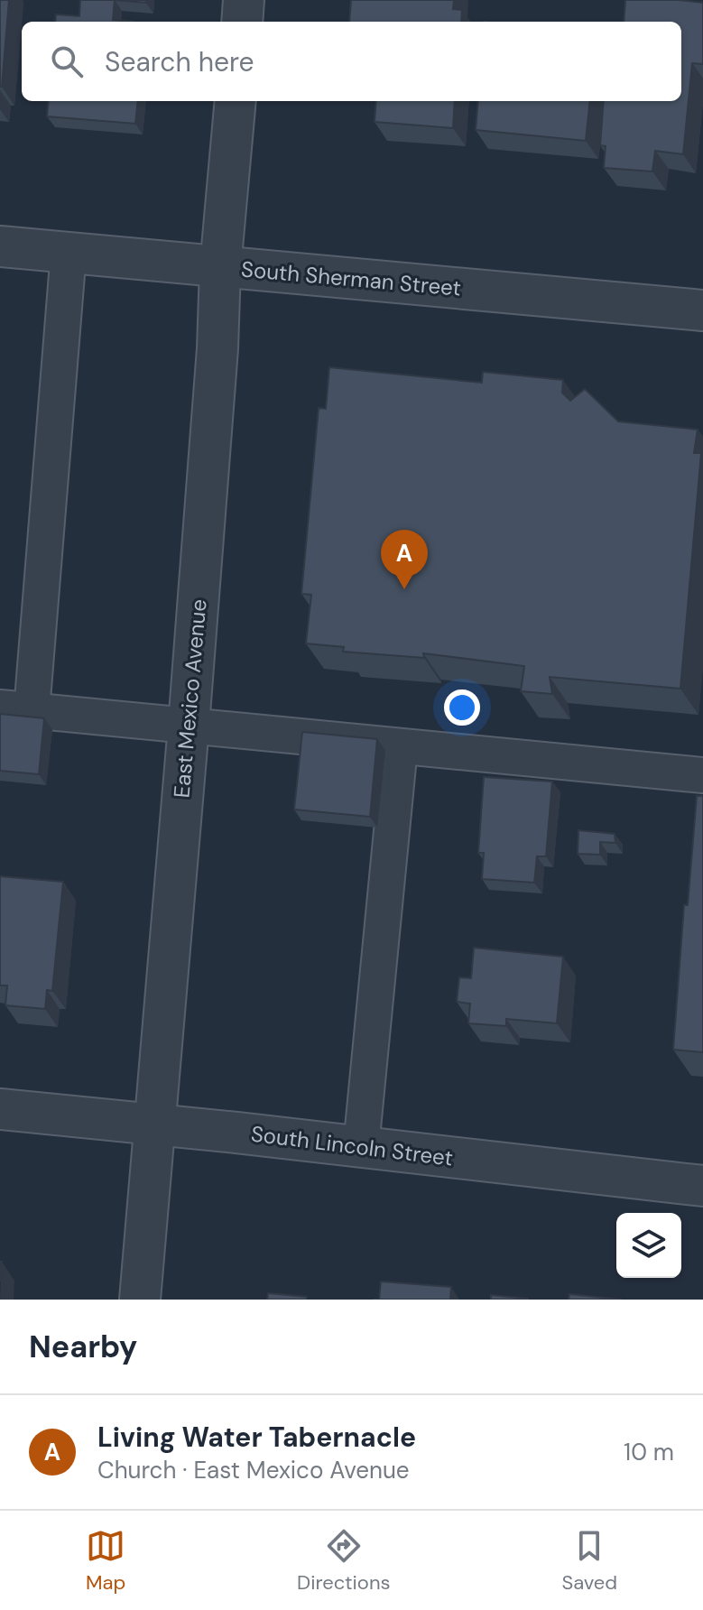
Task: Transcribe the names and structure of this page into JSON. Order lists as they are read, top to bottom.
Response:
{
  "streets": {
    "street": ["South Sherman Street", "East Mexico Avenue", "South Lincoln Street"]
  },
  "crossings": [
    ["South Sherman Street", "East Mexico Avenue"],
    ["East Mexico Avenue", "South Lincoln Street"]
  ],
  "page": {
    "search": "Search here",
    "pins": "A",
    "heading": "Nearby",
    "list": [
      {
        "mark": "A",
        "name": "Living Water Tabernacle",
        "note": "Church · East Mexico Avenue",
        "value": "10 m"
      }
    ],
    "nav": ["Map", "Directions", "Saved"]
  }
}
